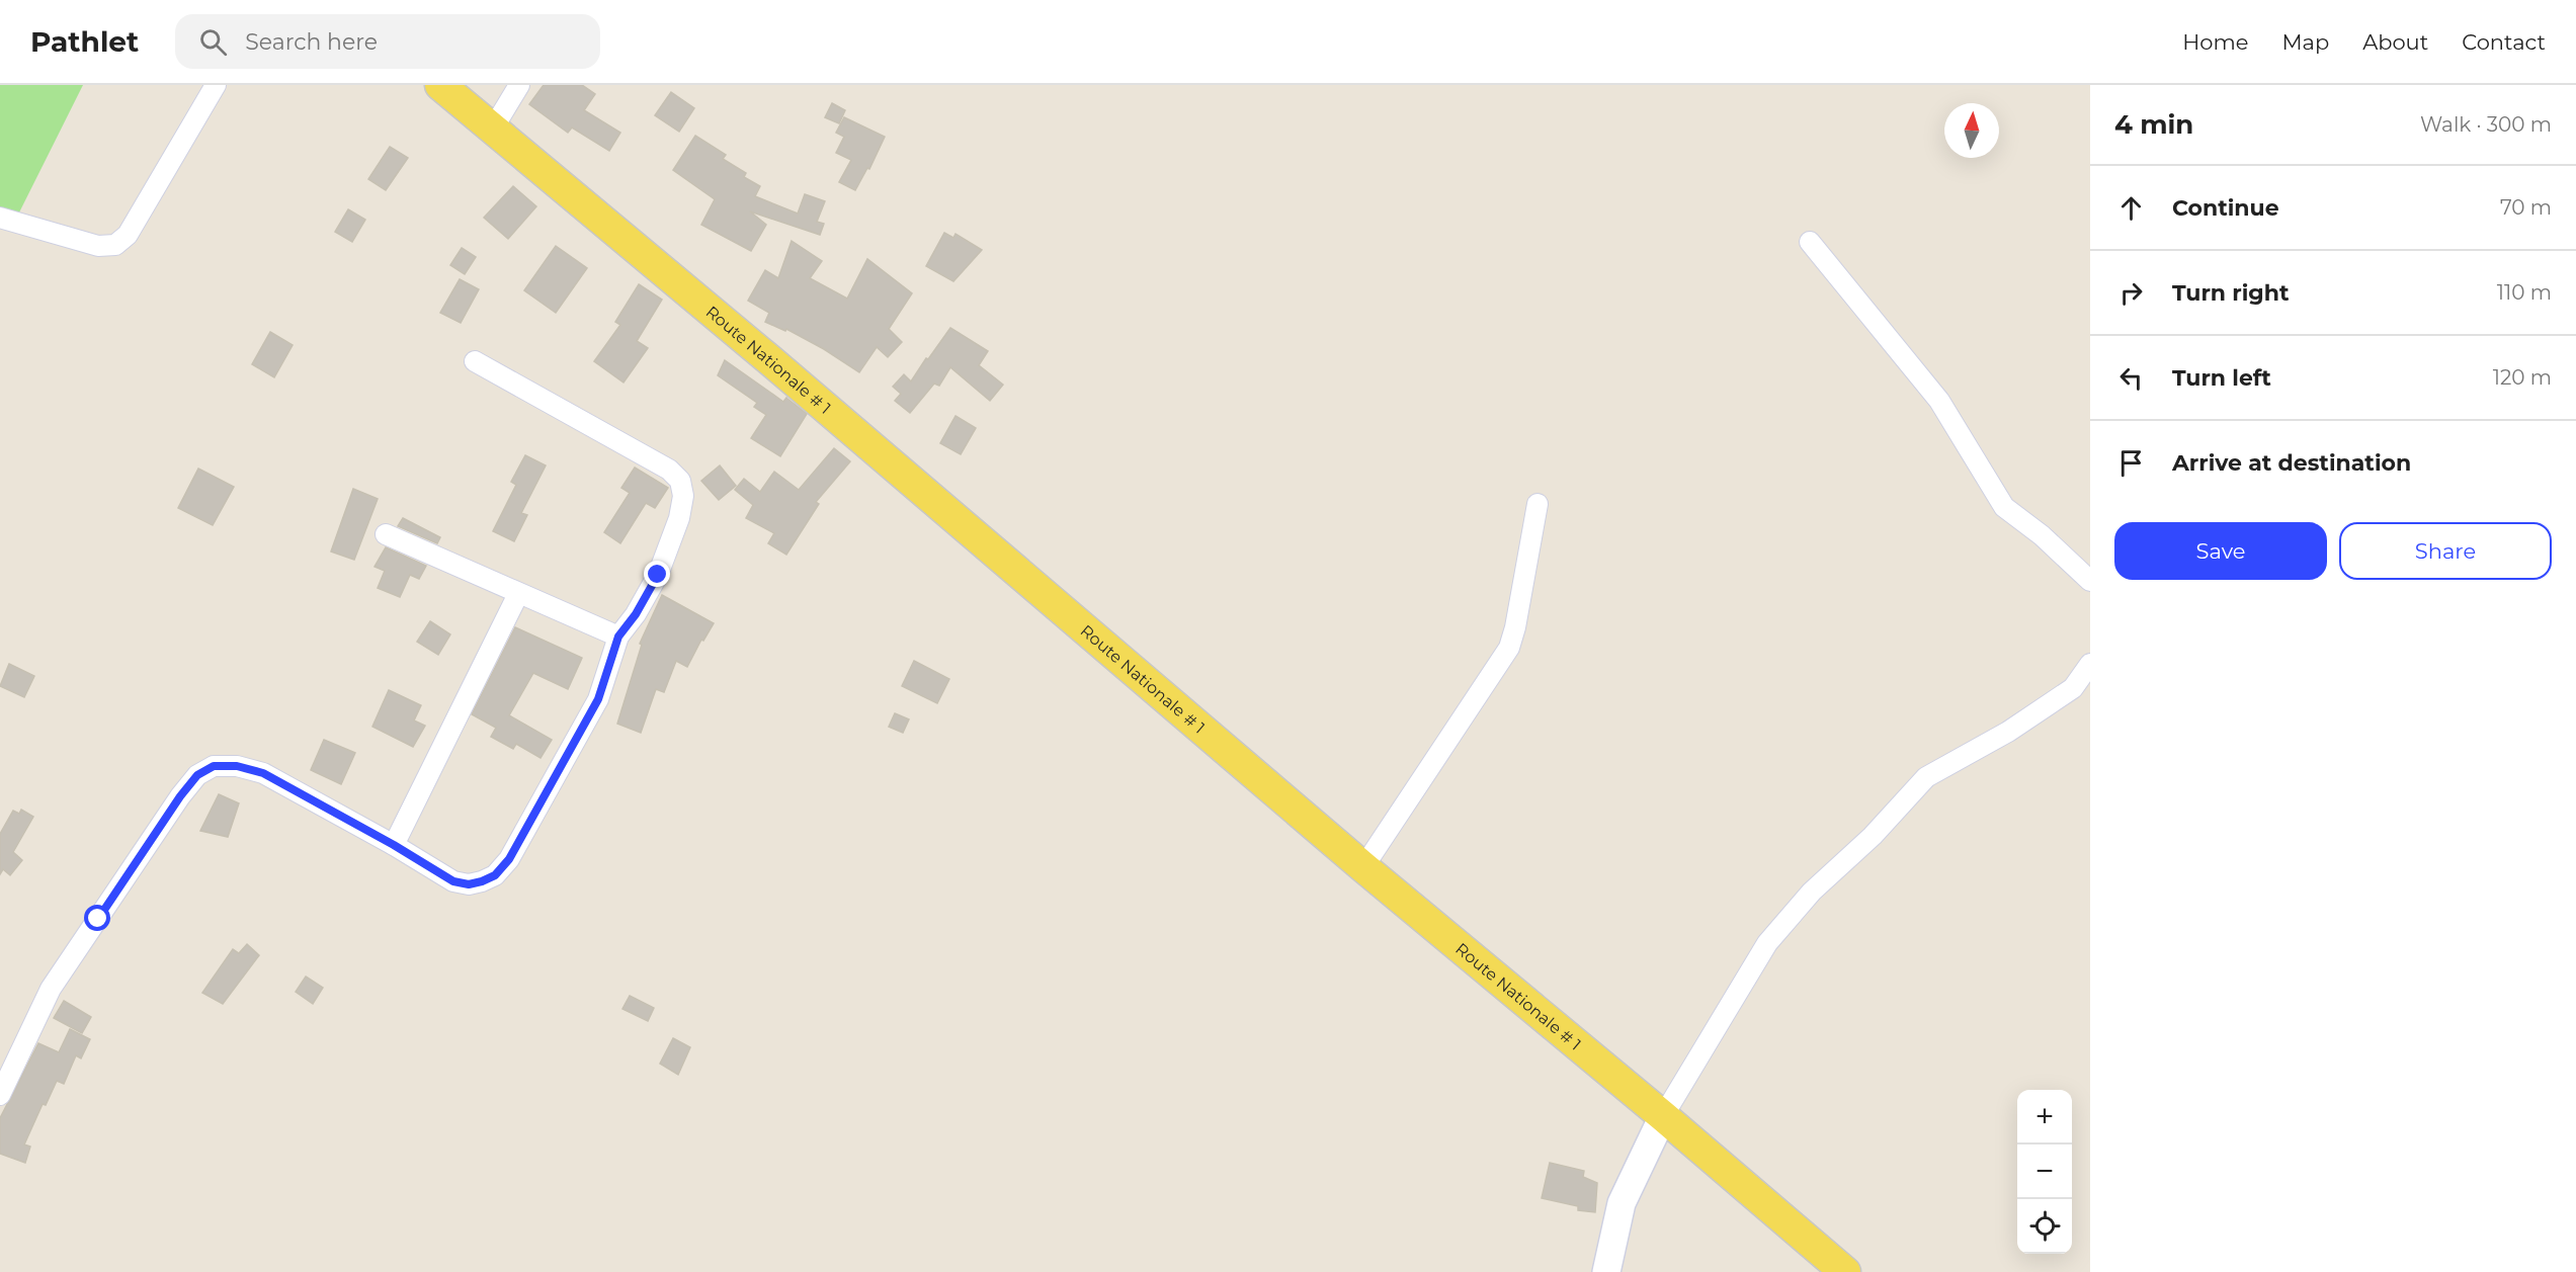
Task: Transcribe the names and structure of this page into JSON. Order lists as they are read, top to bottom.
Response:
{
  "streets": {
    "main road": ["Route Nationale # 1"]
  },
  "north": "top",
  "page": {
    "header": "Pathlet",
    "search": "Search here",
    "nav": [
      "Home",
      "Map",
      "About",
      "Contact"
    ],
    "heading": ["4 min", "Walk · 300 m"],
    "list": [
      ["Continue", "70 m"],
      ["Turn right", "110 m"],
      ["Turn left", "120 m"],
      "Arrive at destination"
    ],
    "buttons": ["Save", "Share"],
    "map_buttons": ["+", "−"]
  }
}
